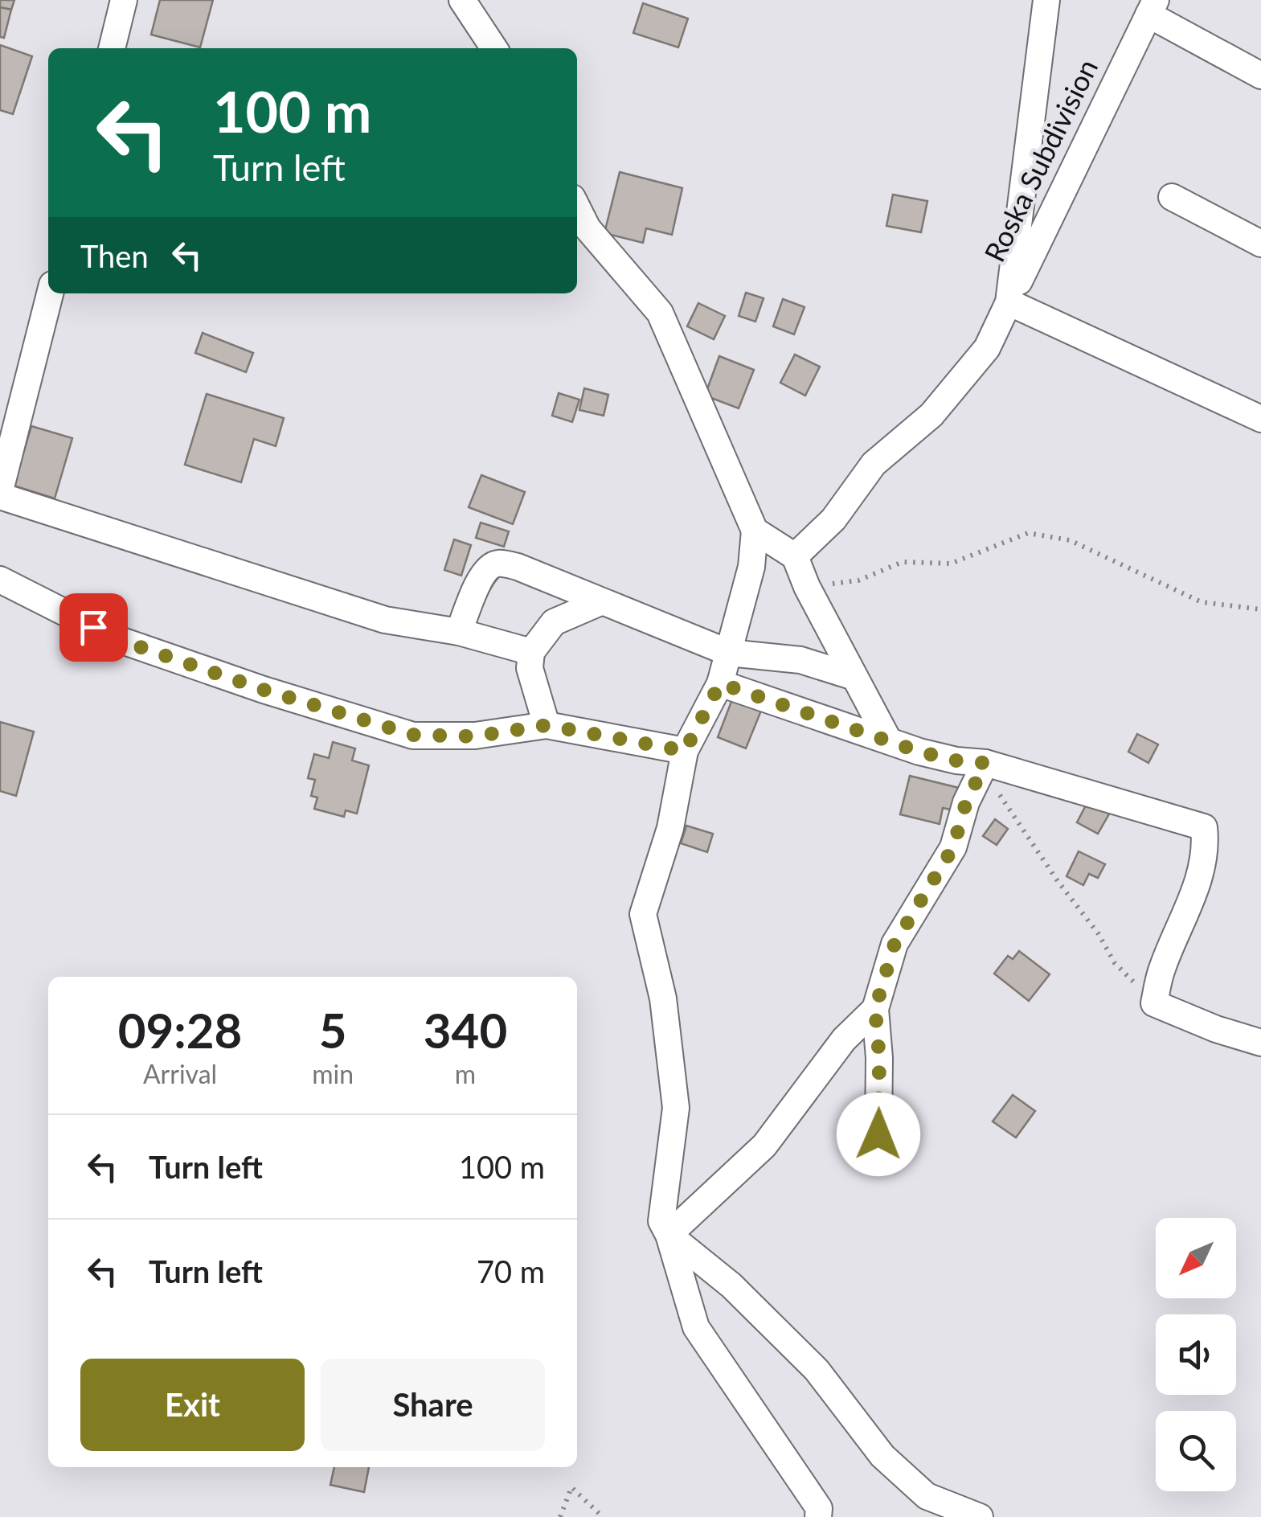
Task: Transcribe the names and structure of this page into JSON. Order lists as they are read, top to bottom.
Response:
{
  "streets": {
    "street": ["Roska Subdivision"]
  },
  "north": "bottom left",
  "page": {
    "turn": ["100 m", "Turn left"],
    "then": "Then",
    "eta": [
      "09:28",
      "Arrival",
      "5",
      "min",
      "340",
      "m"
    ],
    "list": [
      {
        "name": "Turn left",
        "value": "100 m"
      },
      {
        "name": "Turn left",
        "value": "70 m"
      }
    ],
    "buttons": ["Exit", "Share"]
  }
}
